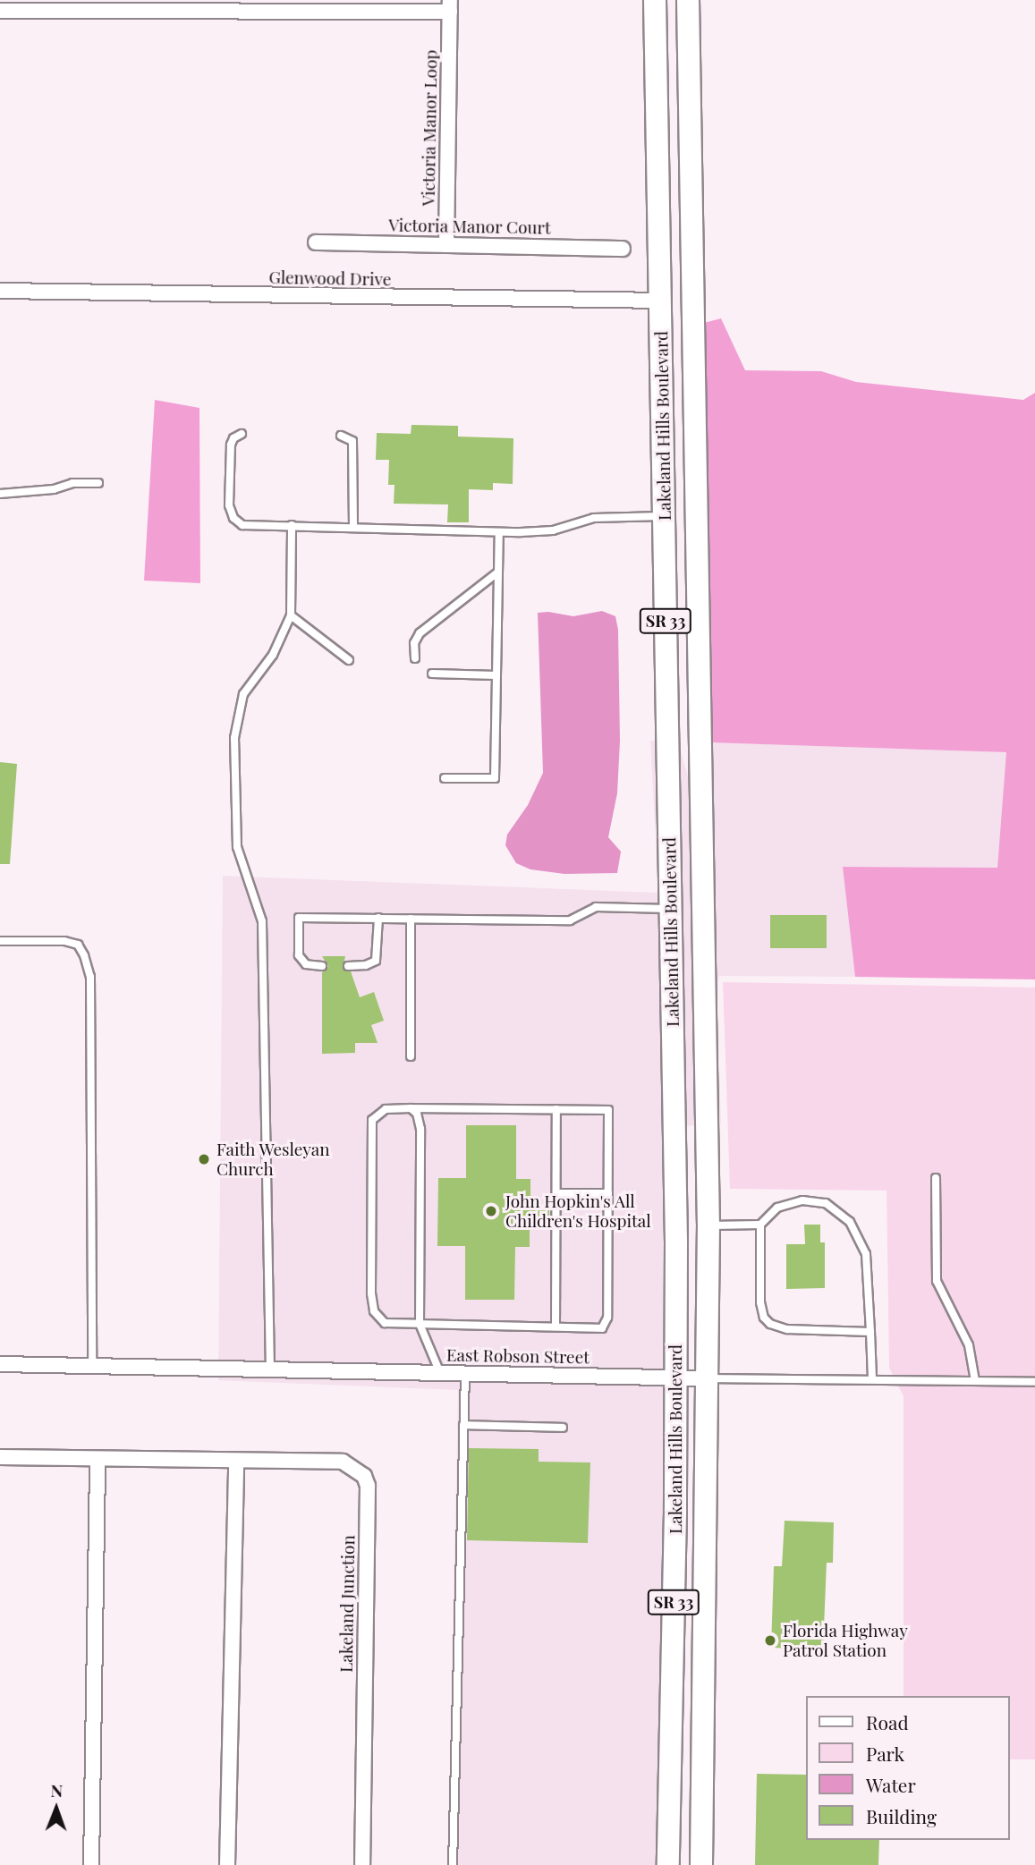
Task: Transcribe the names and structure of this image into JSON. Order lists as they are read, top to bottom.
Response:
{
  "streets": {
    "main road": ["Lakeland Hills Boulevard", "SR 33"],
    "street": [
      "Victoria Manor Loop",
      "Victoria Manor Court",
      "Glenwood Drive",
      "East Robson Street",
      "Lakeland Junction"
    ]
  },
  "crossings": [
    ["Victoria Manor Loop", "Victoria Manor Court"],
    ["Glenwood Drive", "Lakeland Hills Boulevard"],
    ["Lakeland Hills Boulevard", "East Robson Street"]
  ],
  "places": ["Faith Wesleyan Church", "John Hopkin's All Children's Hospital", "Florida Highway Patrol Station"],
  "legend": [
    "Road",
    "Park",
    "Water",
    "Building"
  ],
  "north": "top"
}
